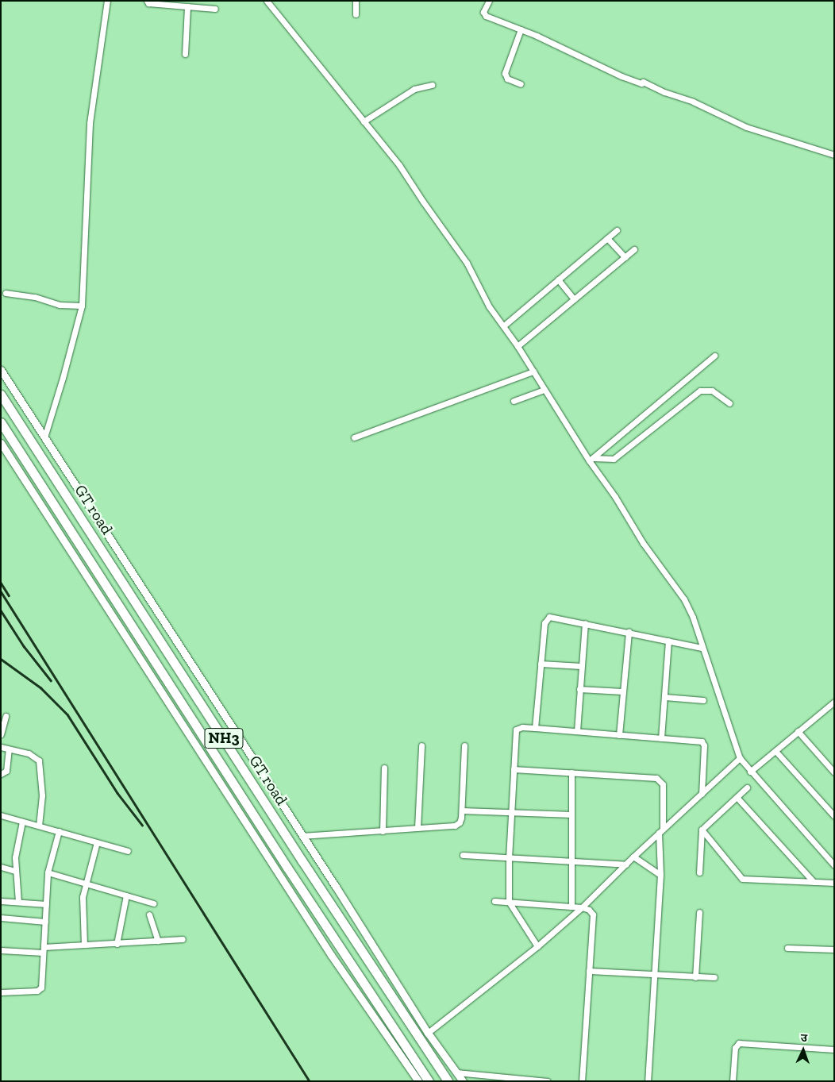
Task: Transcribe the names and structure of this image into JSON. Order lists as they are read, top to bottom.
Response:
{
  "streets": {
    "highway": ["GT road", "NH3"]
  },
  "north": "top"
}
